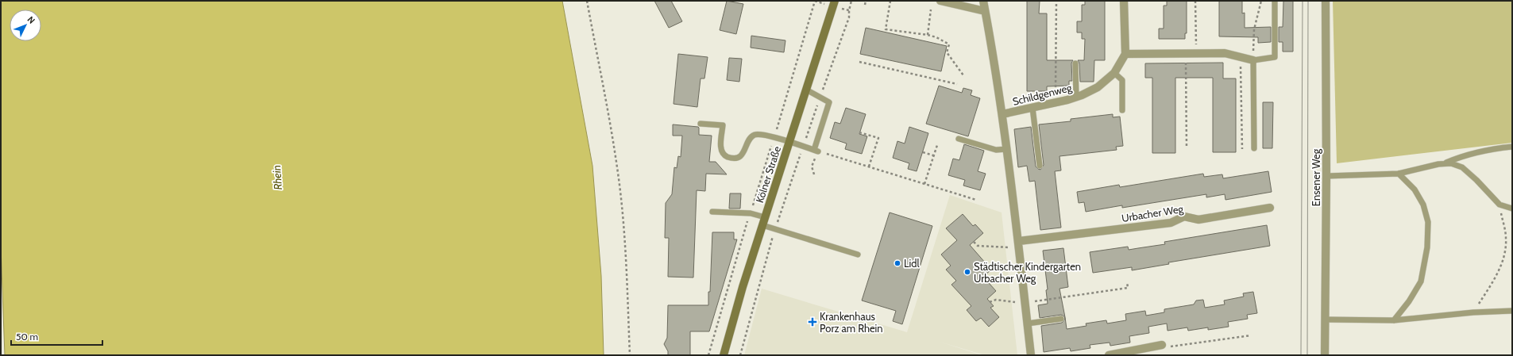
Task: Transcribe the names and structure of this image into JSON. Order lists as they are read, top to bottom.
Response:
{
  "streets": {
    "main road": ["Kölner Straße"],
    "street": ["Schildgenweg", "Ensener Weg", "Urbacher Weg"]
  },
  "water": ["Rhein"],
  "places": {
    "other": ["Lidl", "Städtischer Kindergarten Urbacher Weg"],
    "health": ["Krankenhaus Porz am Rhein"]
  },
  "scale_bar": "50 m",
  "north": "top right"
}
